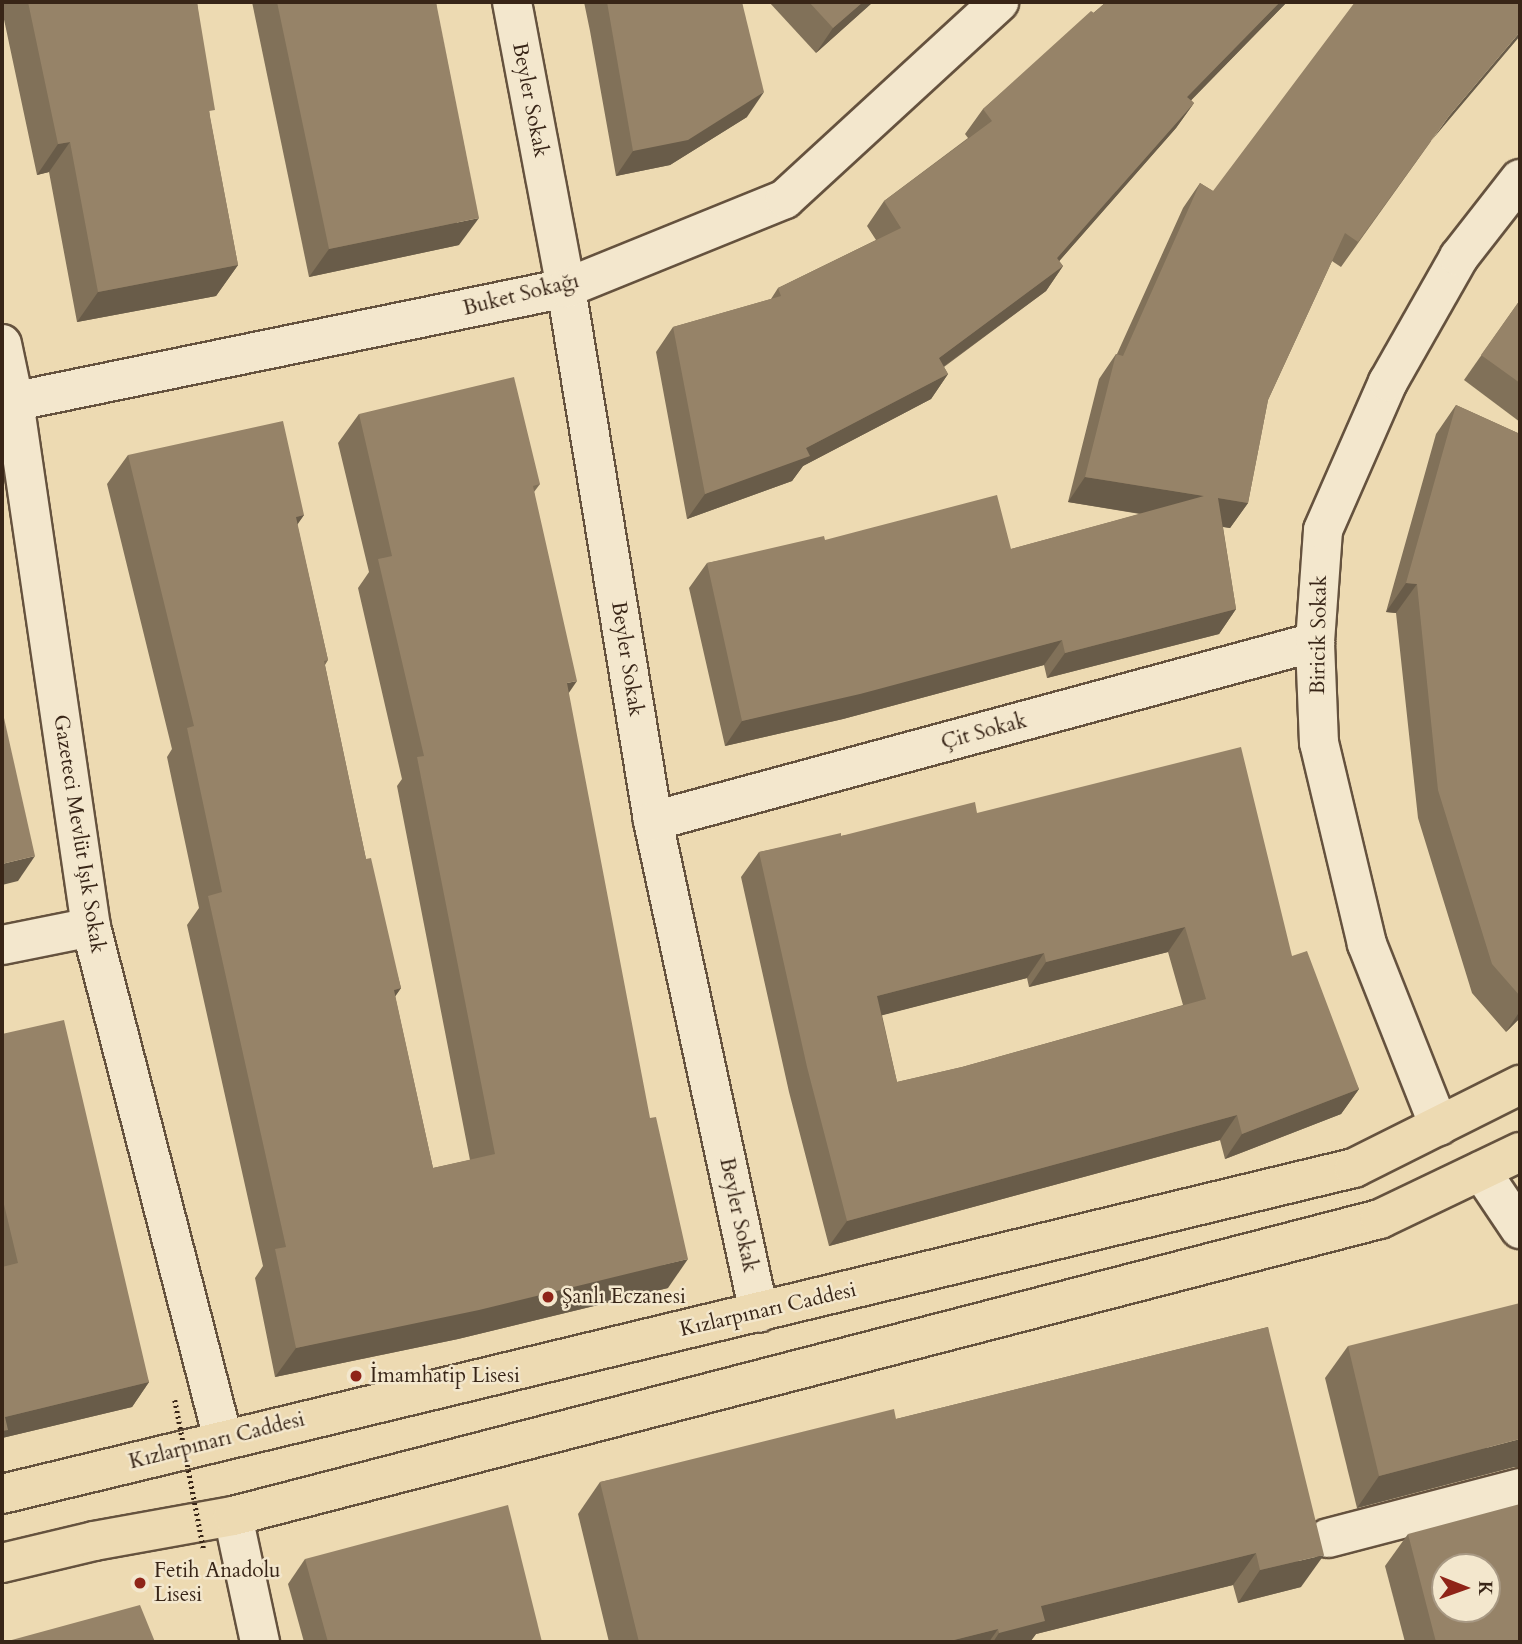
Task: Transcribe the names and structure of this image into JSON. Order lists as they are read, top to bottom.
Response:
{
  "streets": {
    "main road": ["Kızlarpınarı Caddesi"],
    "street": [
      "Beyler Sokak",
      "Buket Sokağı",
      "Biricik Sokak",
      "Çit Sokak",
      "Gazeteci Mevlüt Işık Sokak"
    ]
  },
  "crossings": [
    ["Beyler Sokak", "Buket Sokağı"],
    ["Beyler Sokak", "Çit Sokak"],
    ["Beyler Sokak", "Kızlarpınarı Caddesi"],
    ["Buket Sokağı", "Gazeteci Mevlüt Işık Sokak"],
    ["Biricik Sokak", "Çit Sokak"],
    ["Biricik Sokak", "Kızlarpınarı Caddesi"],
    ["Gazeteci Mevlüt Işık Sokak", "Kızlarpınarı Caddesi"]
  ],
  "places": ["Şanlı Eczanesi", "İmamhatip Lisesi", "Fetih Anadolu Lisesi"],
  "north": "right"
}
